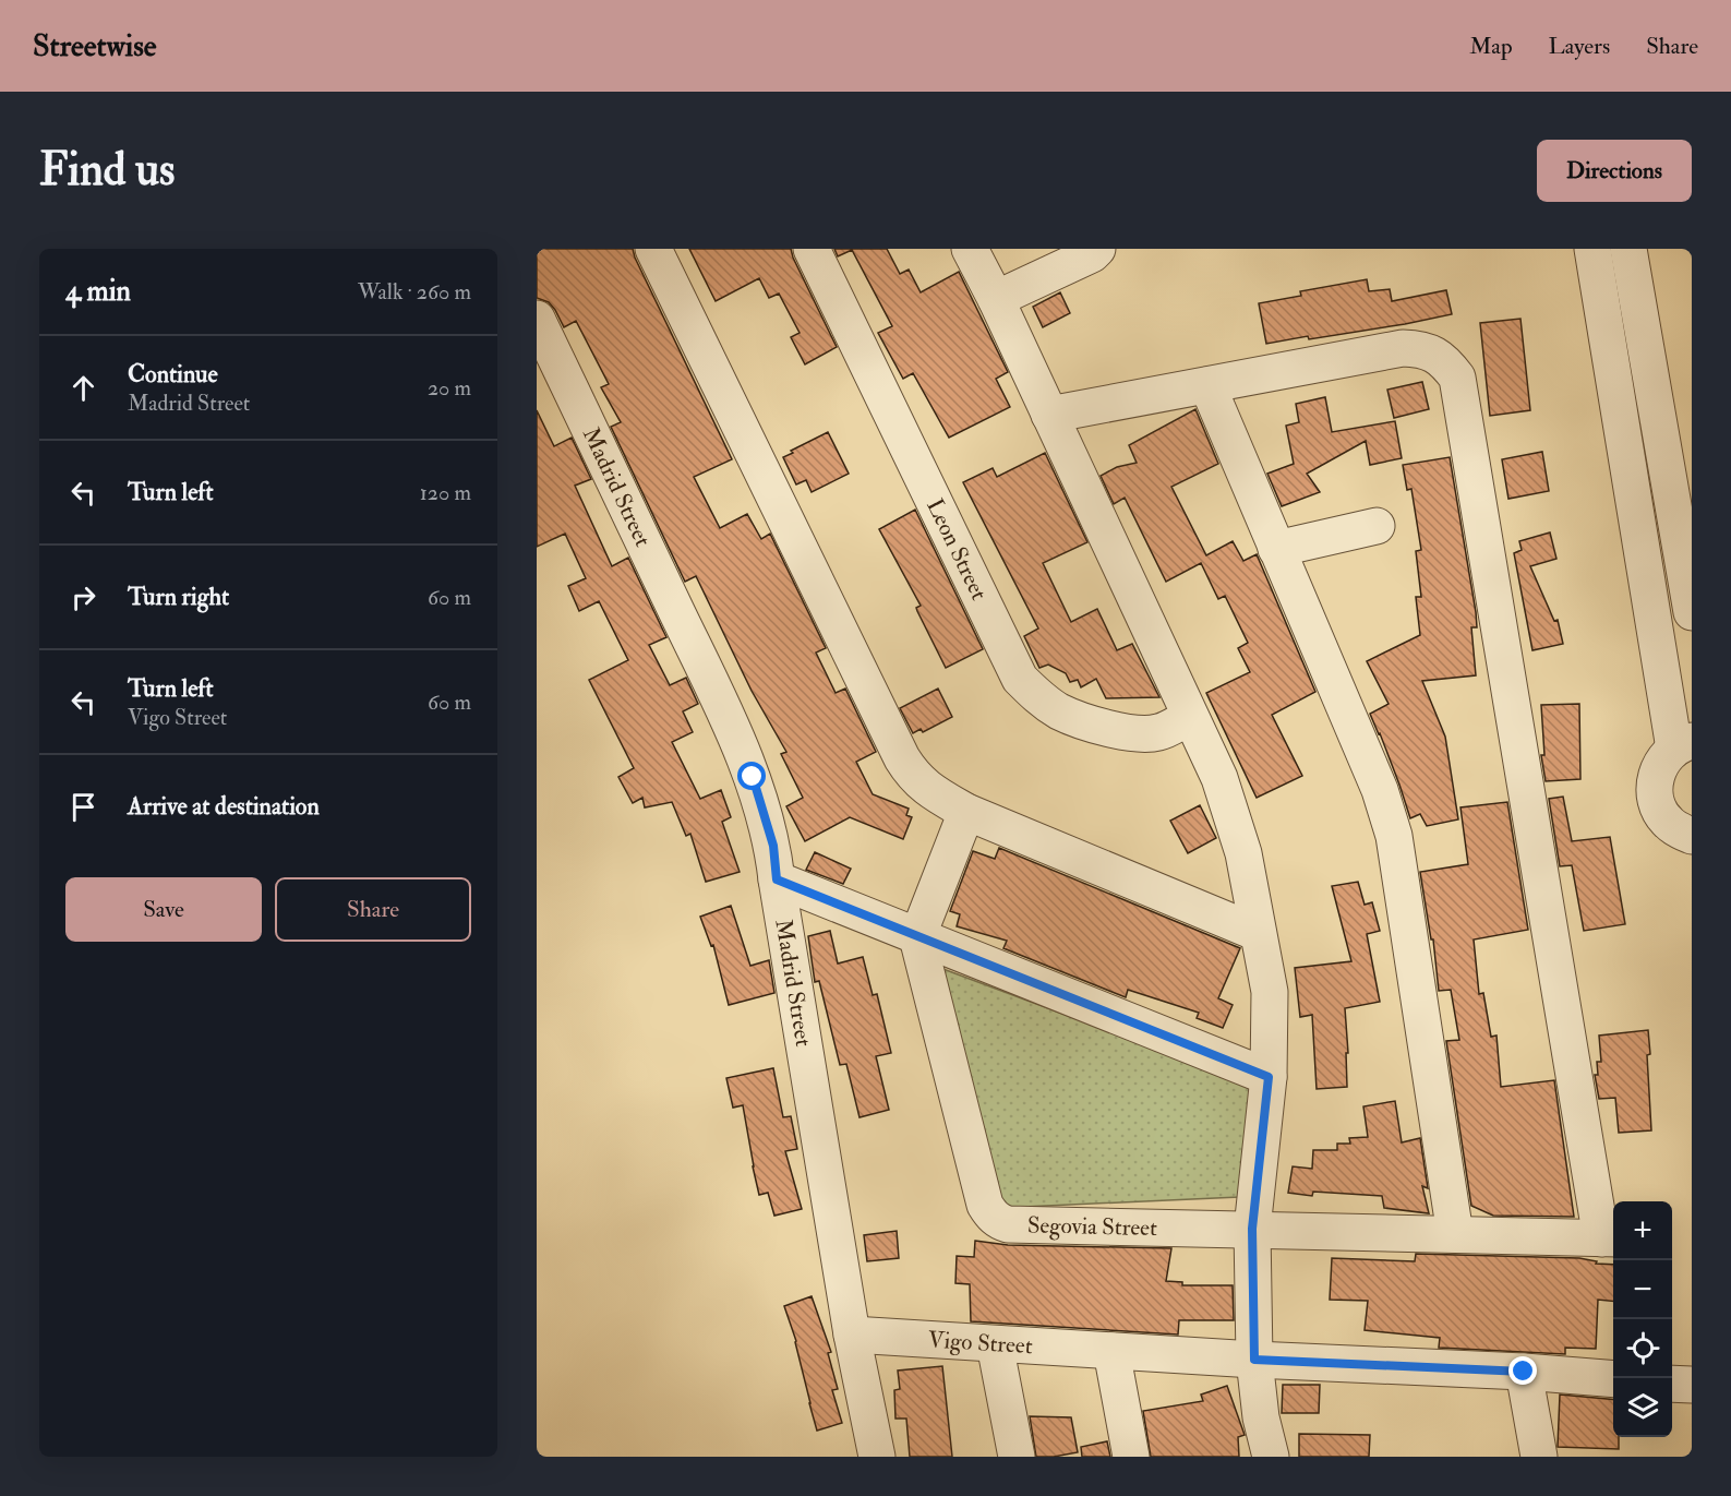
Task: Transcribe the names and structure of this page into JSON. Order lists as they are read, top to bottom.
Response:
{
  "streets": {
    "street": [
      "Madrid Street",
      "Leon Street",
      "Segovia Street",
      "Vigo Street"
    ]
  },
  "crossings": [
    ["Madrid Street", "Vigo Street"]
  ],
  "page": {
    "header": "Streetwise",
    "nav": ["Map", "Layers", "Share"],
    "buttons": [
      "Directions",
      ["Save", "Share"]
    ],
    "title": "Find us",
    "heading": ["4 min", "Walk · 260 m"],
    "list": [
      ["Continue", "Madrid Street", "20 m"],
      ["Turn left", "120 m"],
      ["Turn right", "60 m"],
      ["Turn left", "Vigo Street", "60 m"],
      "Arrive at destination"
    ],
    "map_buttons": ["+", "−"]
  }
}
